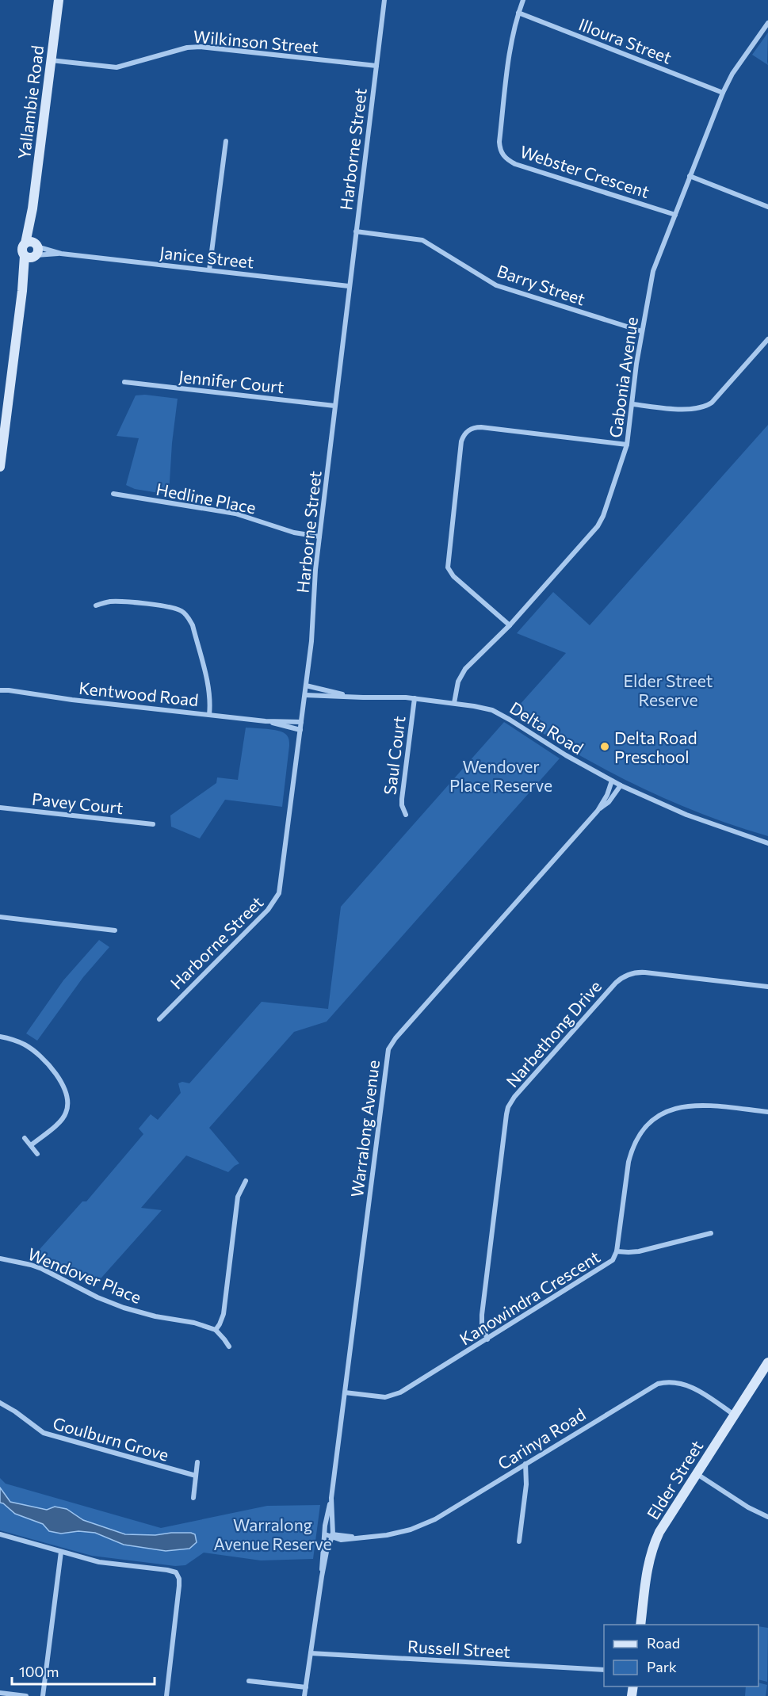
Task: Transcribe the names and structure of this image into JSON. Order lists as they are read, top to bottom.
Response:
{
  "streets": {
    "street": [
      "Illoura Street",
      "Wilkinson Street",
      "Yallambie Road",
      "Harborne Street",
      "Webster Crescent",
      "Janice Street",
      "Barry Street",
      "Gabonia Avenue",
      "Jennifer Court",
      "Hedline Place",
      "Kentwood Road",
      "Delta Road",
      "Saul Court",
      "Pavey Court",
      "Narbethong Drive",
      "Warralong Avenue",
      "Wendover Place",
      "Kanowindra Crescent",
      "Goulburn Grove",
      "Carinya Road",
      "Elder Street",
      "Russell Street"
    ]
  },
  "crossings": [
    ["Illoura Street", "Webster Crescent"],
    ["Illoura Street", "Gabonia Avenue"],
    ["Wilkinson Street", "Yallambie Road"],
    ["Wilkinson Street", "Harborne Street"],
    ["Yallambie Road", "Janice Street"],
    ["Harborne Street", "Janice Street"],
    ["Harborne Street", "Barry Street"],
    ["Harborne Street", "Jennifer Court"],
    ["Harborne Street", "Hedline Place"],
    ["Harborne Street", "Kentwood Road"],
    ["Harborne Street", "Delta Road"],
    ["Webster Crescent", "Gabonia Avenue"],
    ["Barry Street", "Gabonia Avenue"],
    ["Gabonia Avenue", "Delta Road"],
    ["Delta Road", "Saul Court"],
    ["Delta Road", "Warralong Avenue"],
    ["Narbethong Drive", "Kanowindra Crescent"],
    ["Warralong Avenue", "Kanowindra Crescent"],
    ["Warralong Avenue", "Carinya Road"],
    ["Warralong Avenue", "Russell Street"],
    ["Carinya Road", "Elder Street"]
  ],
  "parks": ["Elder Street Reserve", "Wendover Place Reserve", "Warralong Avenue Reserve"],
  "places": ["Delta Road Preschool"],
  "legend": ["Road", "Park"],
  "scale_bar": "100 m"
}
